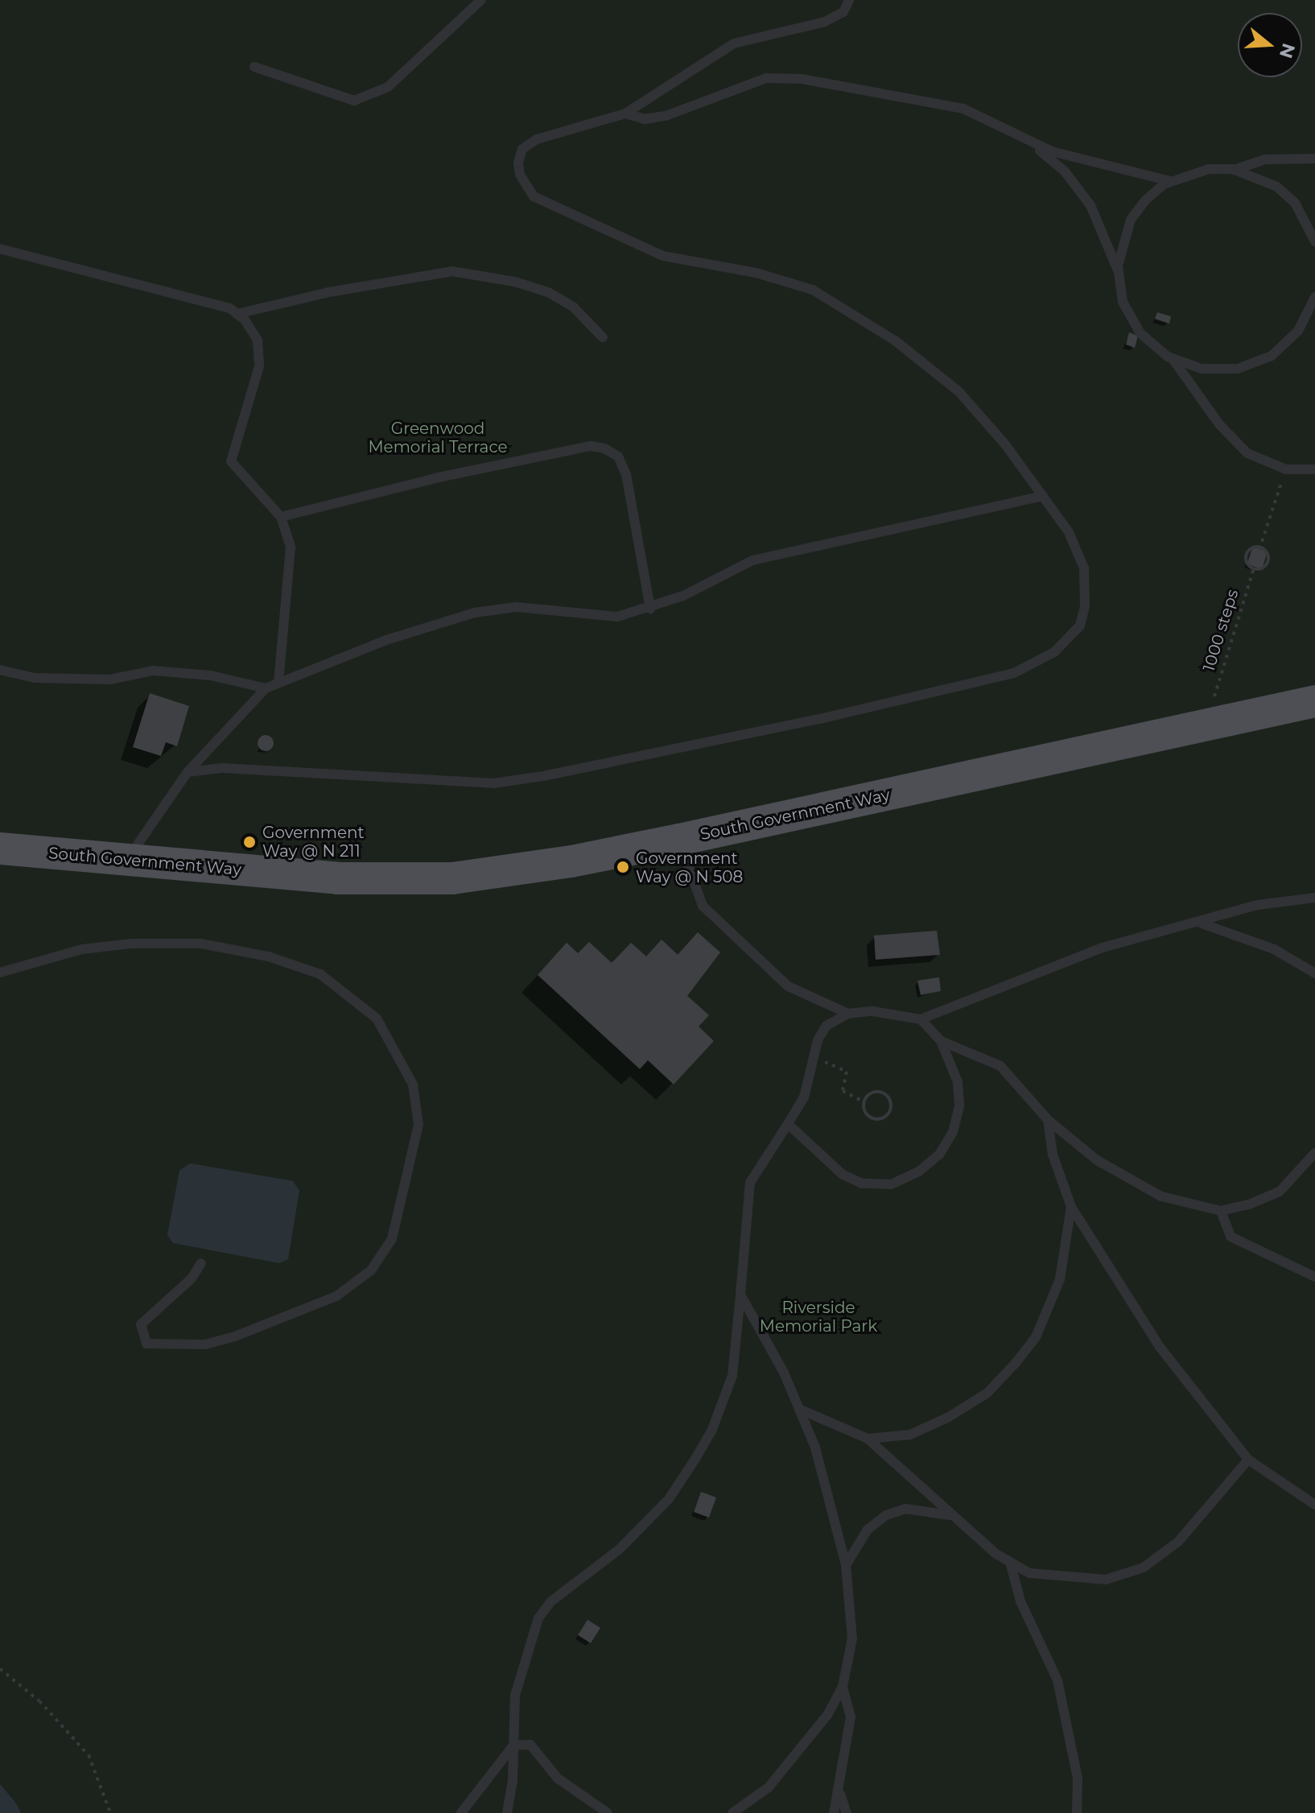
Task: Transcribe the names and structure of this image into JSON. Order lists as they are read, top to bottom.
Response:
{
  "streets": {
    "main road": ["South Government Way"],
    "path": ["1000 steps"]
  },
  "parks": ["Greenwood Memorial Terrace", "Riverside Memorial Park"],
  "places": ["Government Way @ N 211", "Government Way @ N 508"],
  "north": "right"
}
